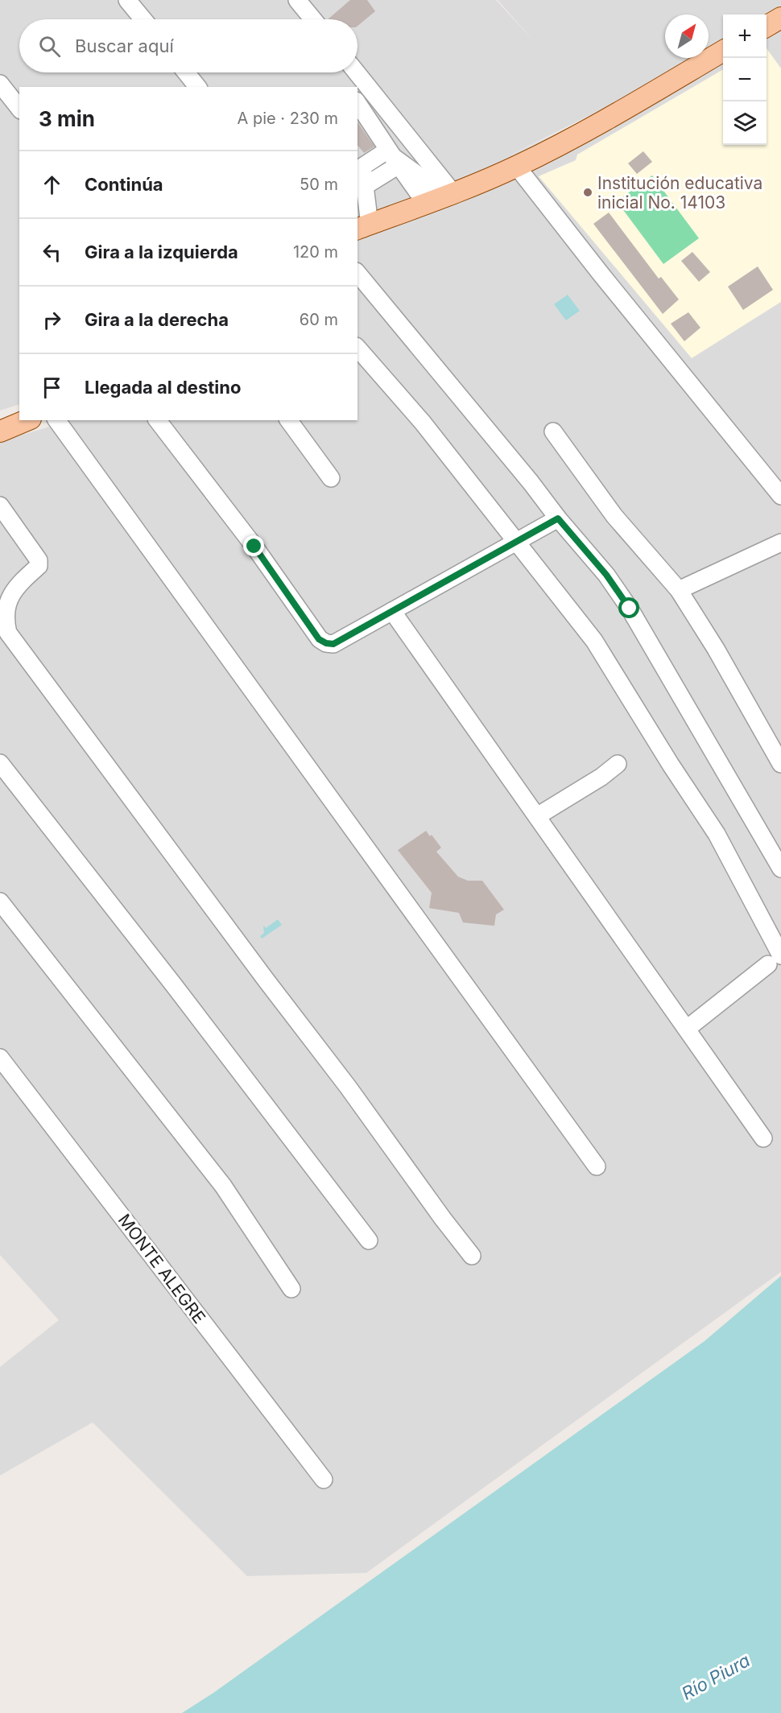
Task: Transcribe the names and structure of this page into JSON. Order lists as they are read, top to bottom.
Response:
{
  "streets": {
    "street": ["MONTE ALEGRE"]
  },
  "water": ["Río Piura"],
  "places": ["Institución educativa inicial No. 14103"],
  "north": "top right",
  "page": {
    "map_buttons": ["+", "−"],
    "search": "Buscar aquí",
    "heading": ["3 min", "A pie · 230 m"],
    "list": [
      ["Continúa", "50 m"],
      ["Gira a la izquierda", "120 m"],
      ["Gira a la derecha", "60 m"],
      "Llegada al destino"
    ]
  }
}
